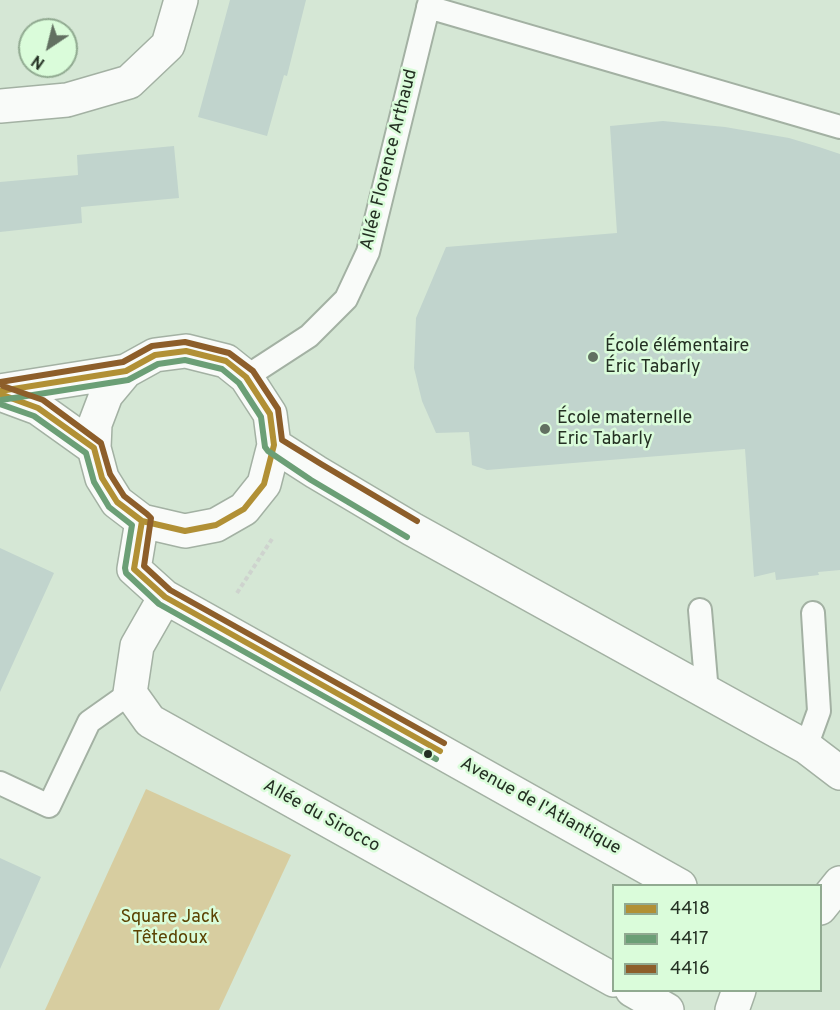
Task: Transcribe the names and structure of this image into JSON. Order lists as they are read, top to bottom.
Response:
{
  "streets": {
    "street": ["Avenue de l'Atlantique", "Allée du Sirocco"],
    "lane": ["Allée Florence Arthaud"]
  },
  "crossings": [
    ["Allée Florence Arthaud", "Avenue de l'Atlantique"]
  ],
  "parks": ["Square Jack Têtedoux"],
  "places": ["École élémentaire Éric Tabarly", "École maternelle Eric Tabarly"],
  "lines": ["transit line 4416", "transit line 4418", "transit line 4417"],
  "legend": ["4418", "4417", "4416"],
  "north": "bottom left"
}
